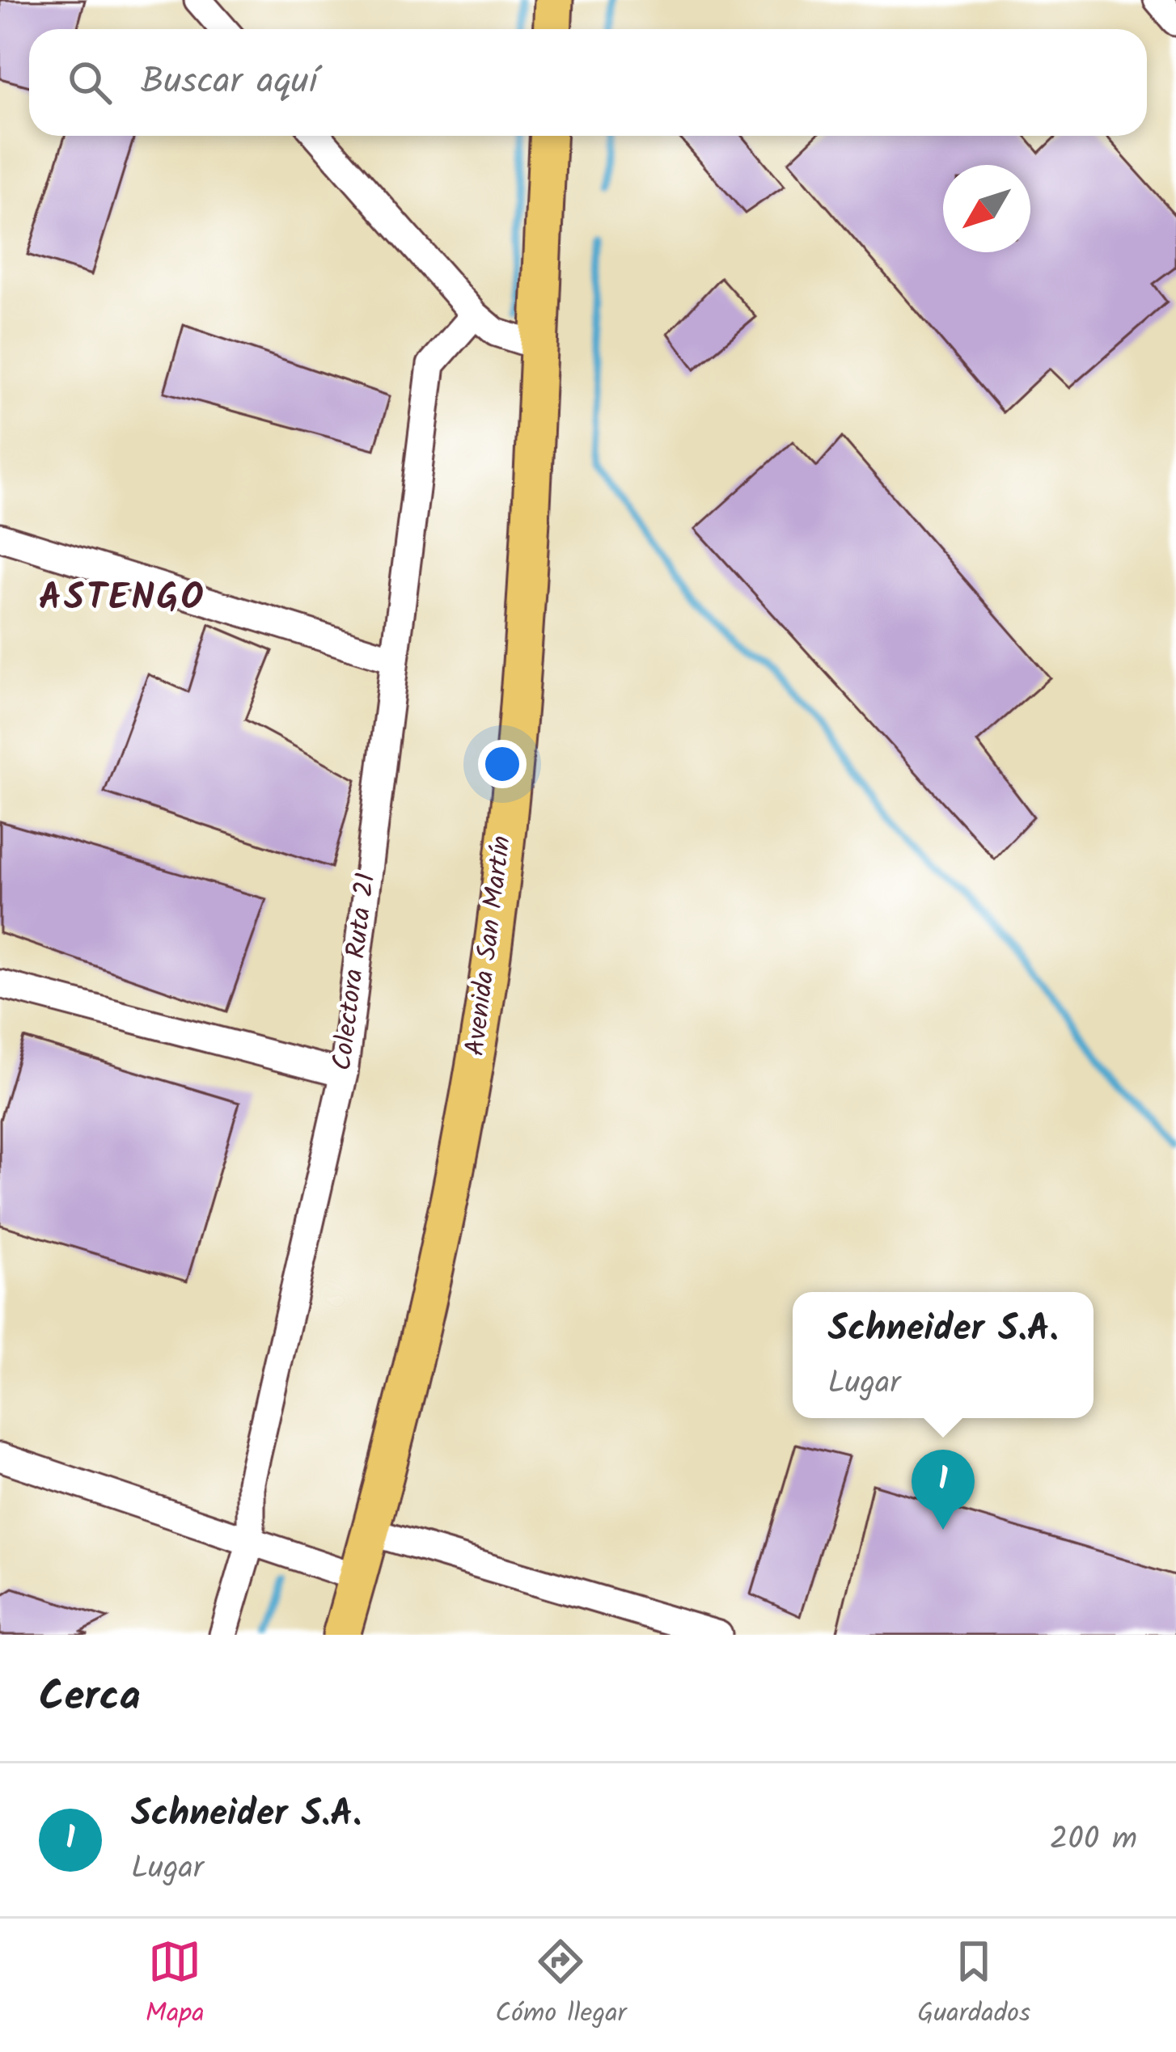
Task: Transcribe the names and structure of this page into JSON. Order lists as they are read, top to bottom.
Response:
{
  "streets": {
    "main road": ["Avenida San Martín"],
    "street": ["Colectora Ruta 21"]
  },
  "districts": ["ASTENGO"],
  "north": "bottom left",
  "page": {
    "search": "Buscar aquí",
    "popup": ["Schneider S.A.", "Lugar"],
    "pins": "1",
    "heading": "Cerca",
    "list": [
      {
        "mark": "1",
        "name": "Schneider S.A.",
        "note": "Lugar",
        "value": "200 m"
      }
    ],
    "nav": ["Mapa", "Cómo llegar", "Guardados"]
  }
}
